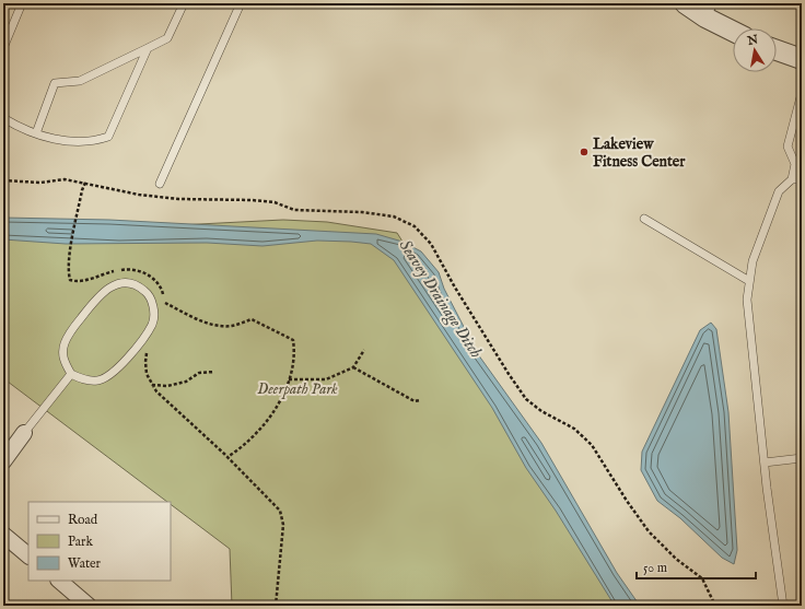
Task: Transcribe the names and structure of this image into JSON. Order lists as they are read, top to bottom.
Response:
{
  "water": ["Seavey Drainage Ditch"],
  "parks": ["Deerpath Park"],
  "places": ["Lakeview Fitness Center"],
  "legend": ["Road", "Park", "Water"],
  "scale_bar": "50 m",
  "north": "top"
}
